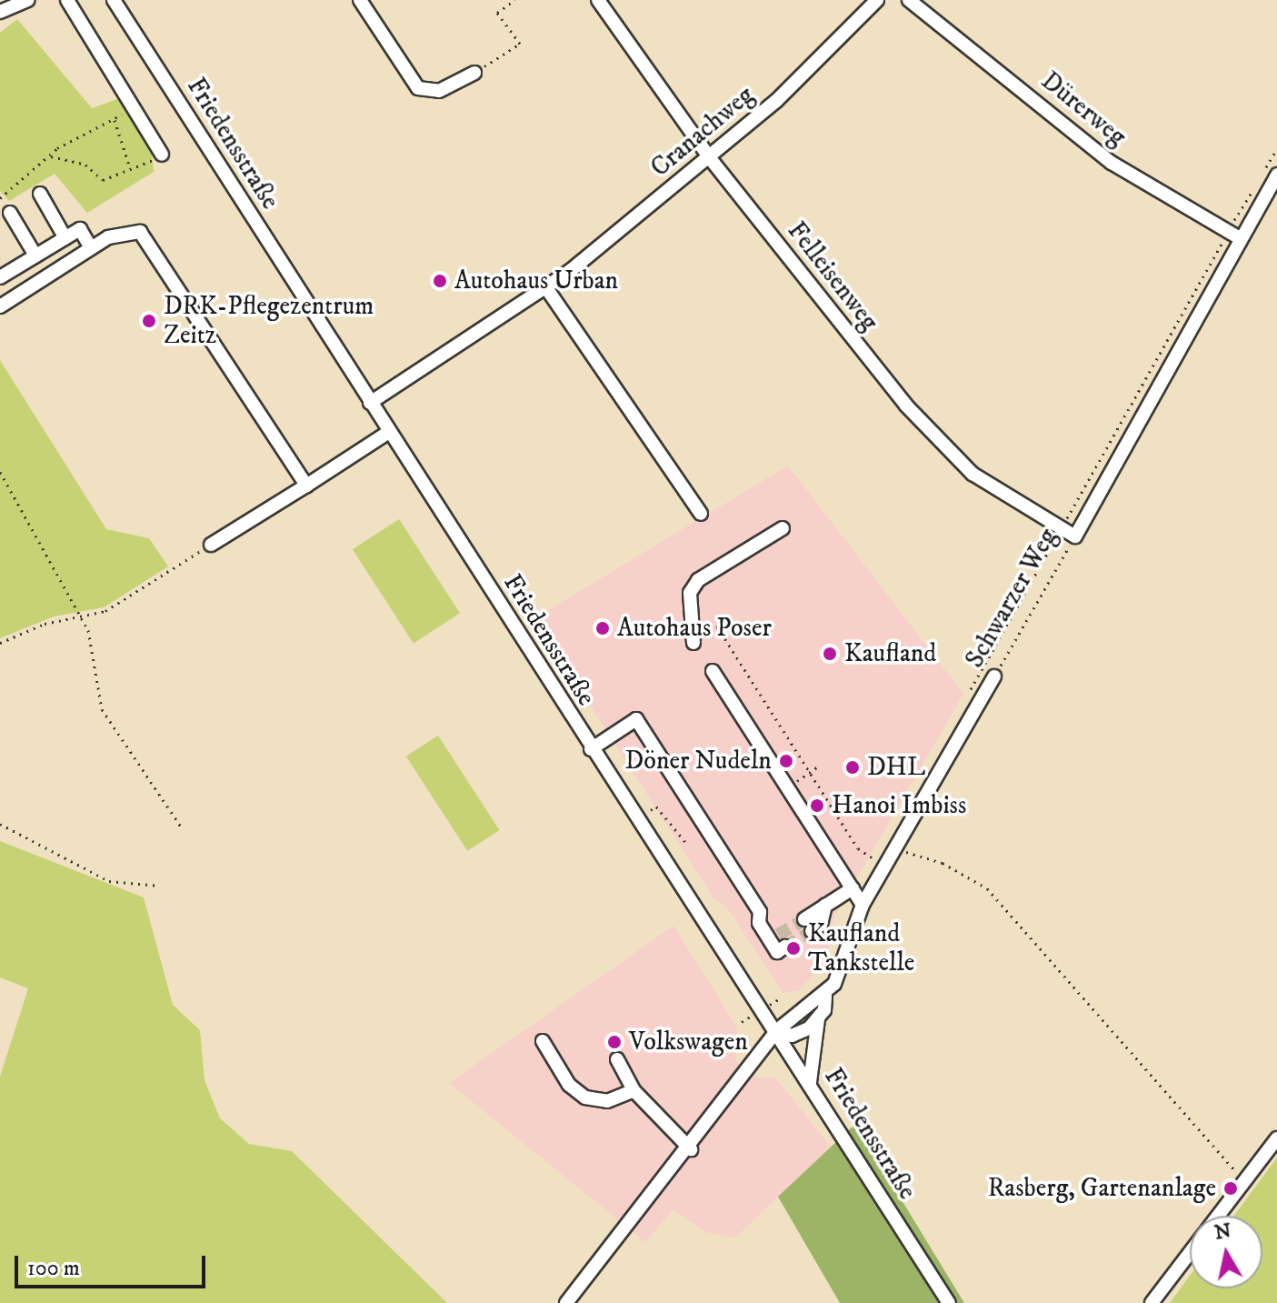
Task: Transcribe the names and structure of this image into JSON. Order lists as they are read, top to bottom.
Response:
{
  "streets": {
    "street": [
      "Dürerweg",
      "Cranachweg",
      "Friedensstraße",
      "Felleisenweg",
      "Schwarzer Weg"
    ]
  },
  "crossings": [
    ["Dürerweg", "Schwarzer Weg"],
    ["Cranachweg", "Friedensstraße"],
    ["Cranachweg", "Felleisenweg"],
    ["Friedensstraße", "Schwarzer Weg"],
    ["Felleisenweg", "Schwarzer Weg"]
  ],
  "places": [
    "Autohaus Urban",
    "DRK-Pflegezentrum Zeitz",
    "Autohaus Poser",
    "Kaufland",
    "Döner Nudeln",
    "DHL",
    "Hanoi Imbiss",
    "Kaufland Tankstelle",
    "Volkswagen",
    "Rasberg, Gartenanlage"
  ],
  "scale_bar": "100 m",
  "north": "top"
}
